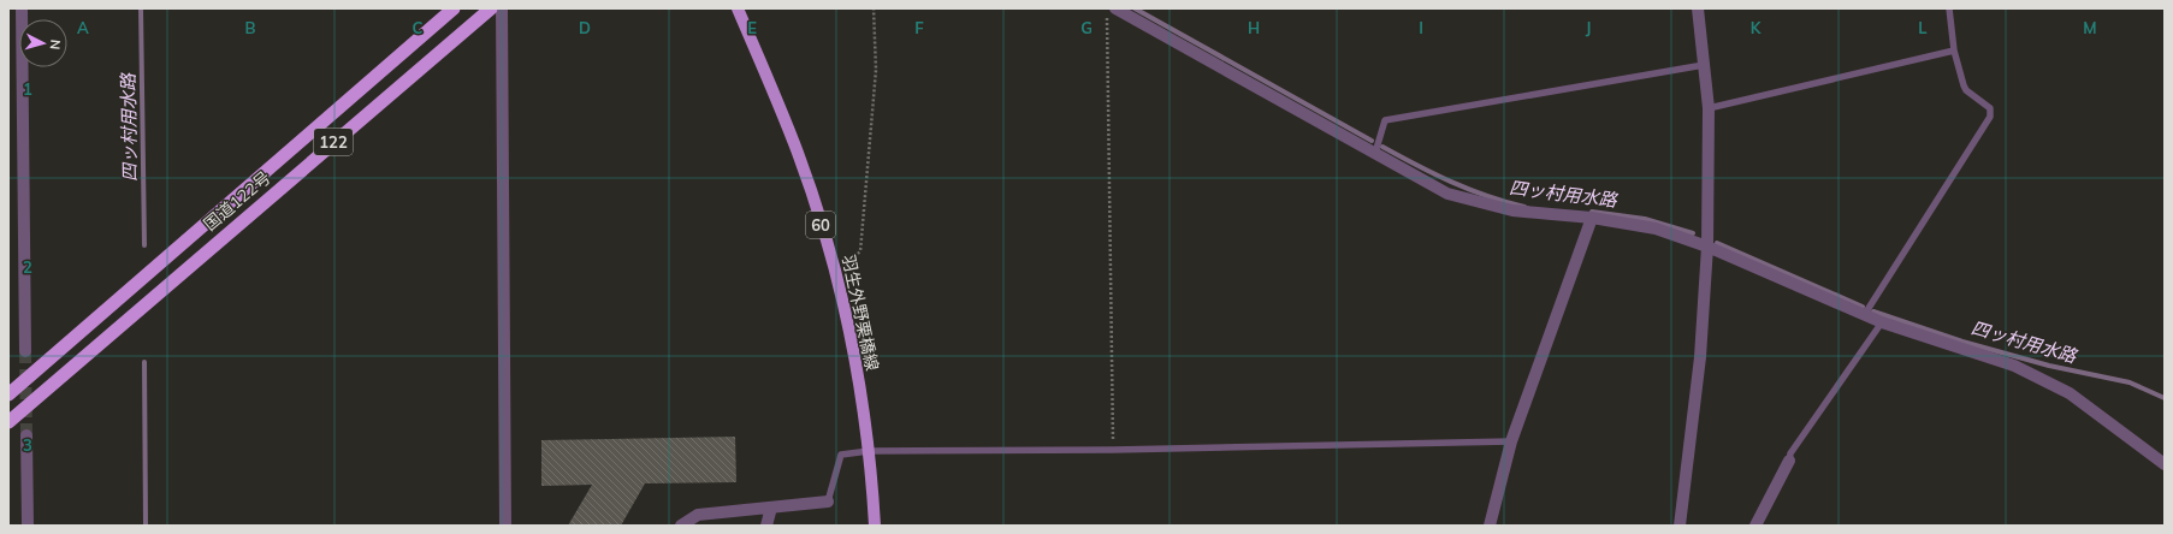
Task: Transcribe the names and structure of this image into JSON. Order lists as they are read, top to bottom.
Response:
{
  "streets": {
    "highway": ["122", "国道122号"],
    "main road": ["60", "羽生外野栗橋線"]
  },
  "water": ["四ッ村用水路"],
  "north": "right",
  "grid": {
    "columns": [
      "A",
      "B",
      "C",
      "D",
      "E",
      "F",
      "G",
      "H",
      "I",
      "J",
      "K",
      "L",
      "M"
    ],
    "rows": ["1", "2", "3"]
  }
}
